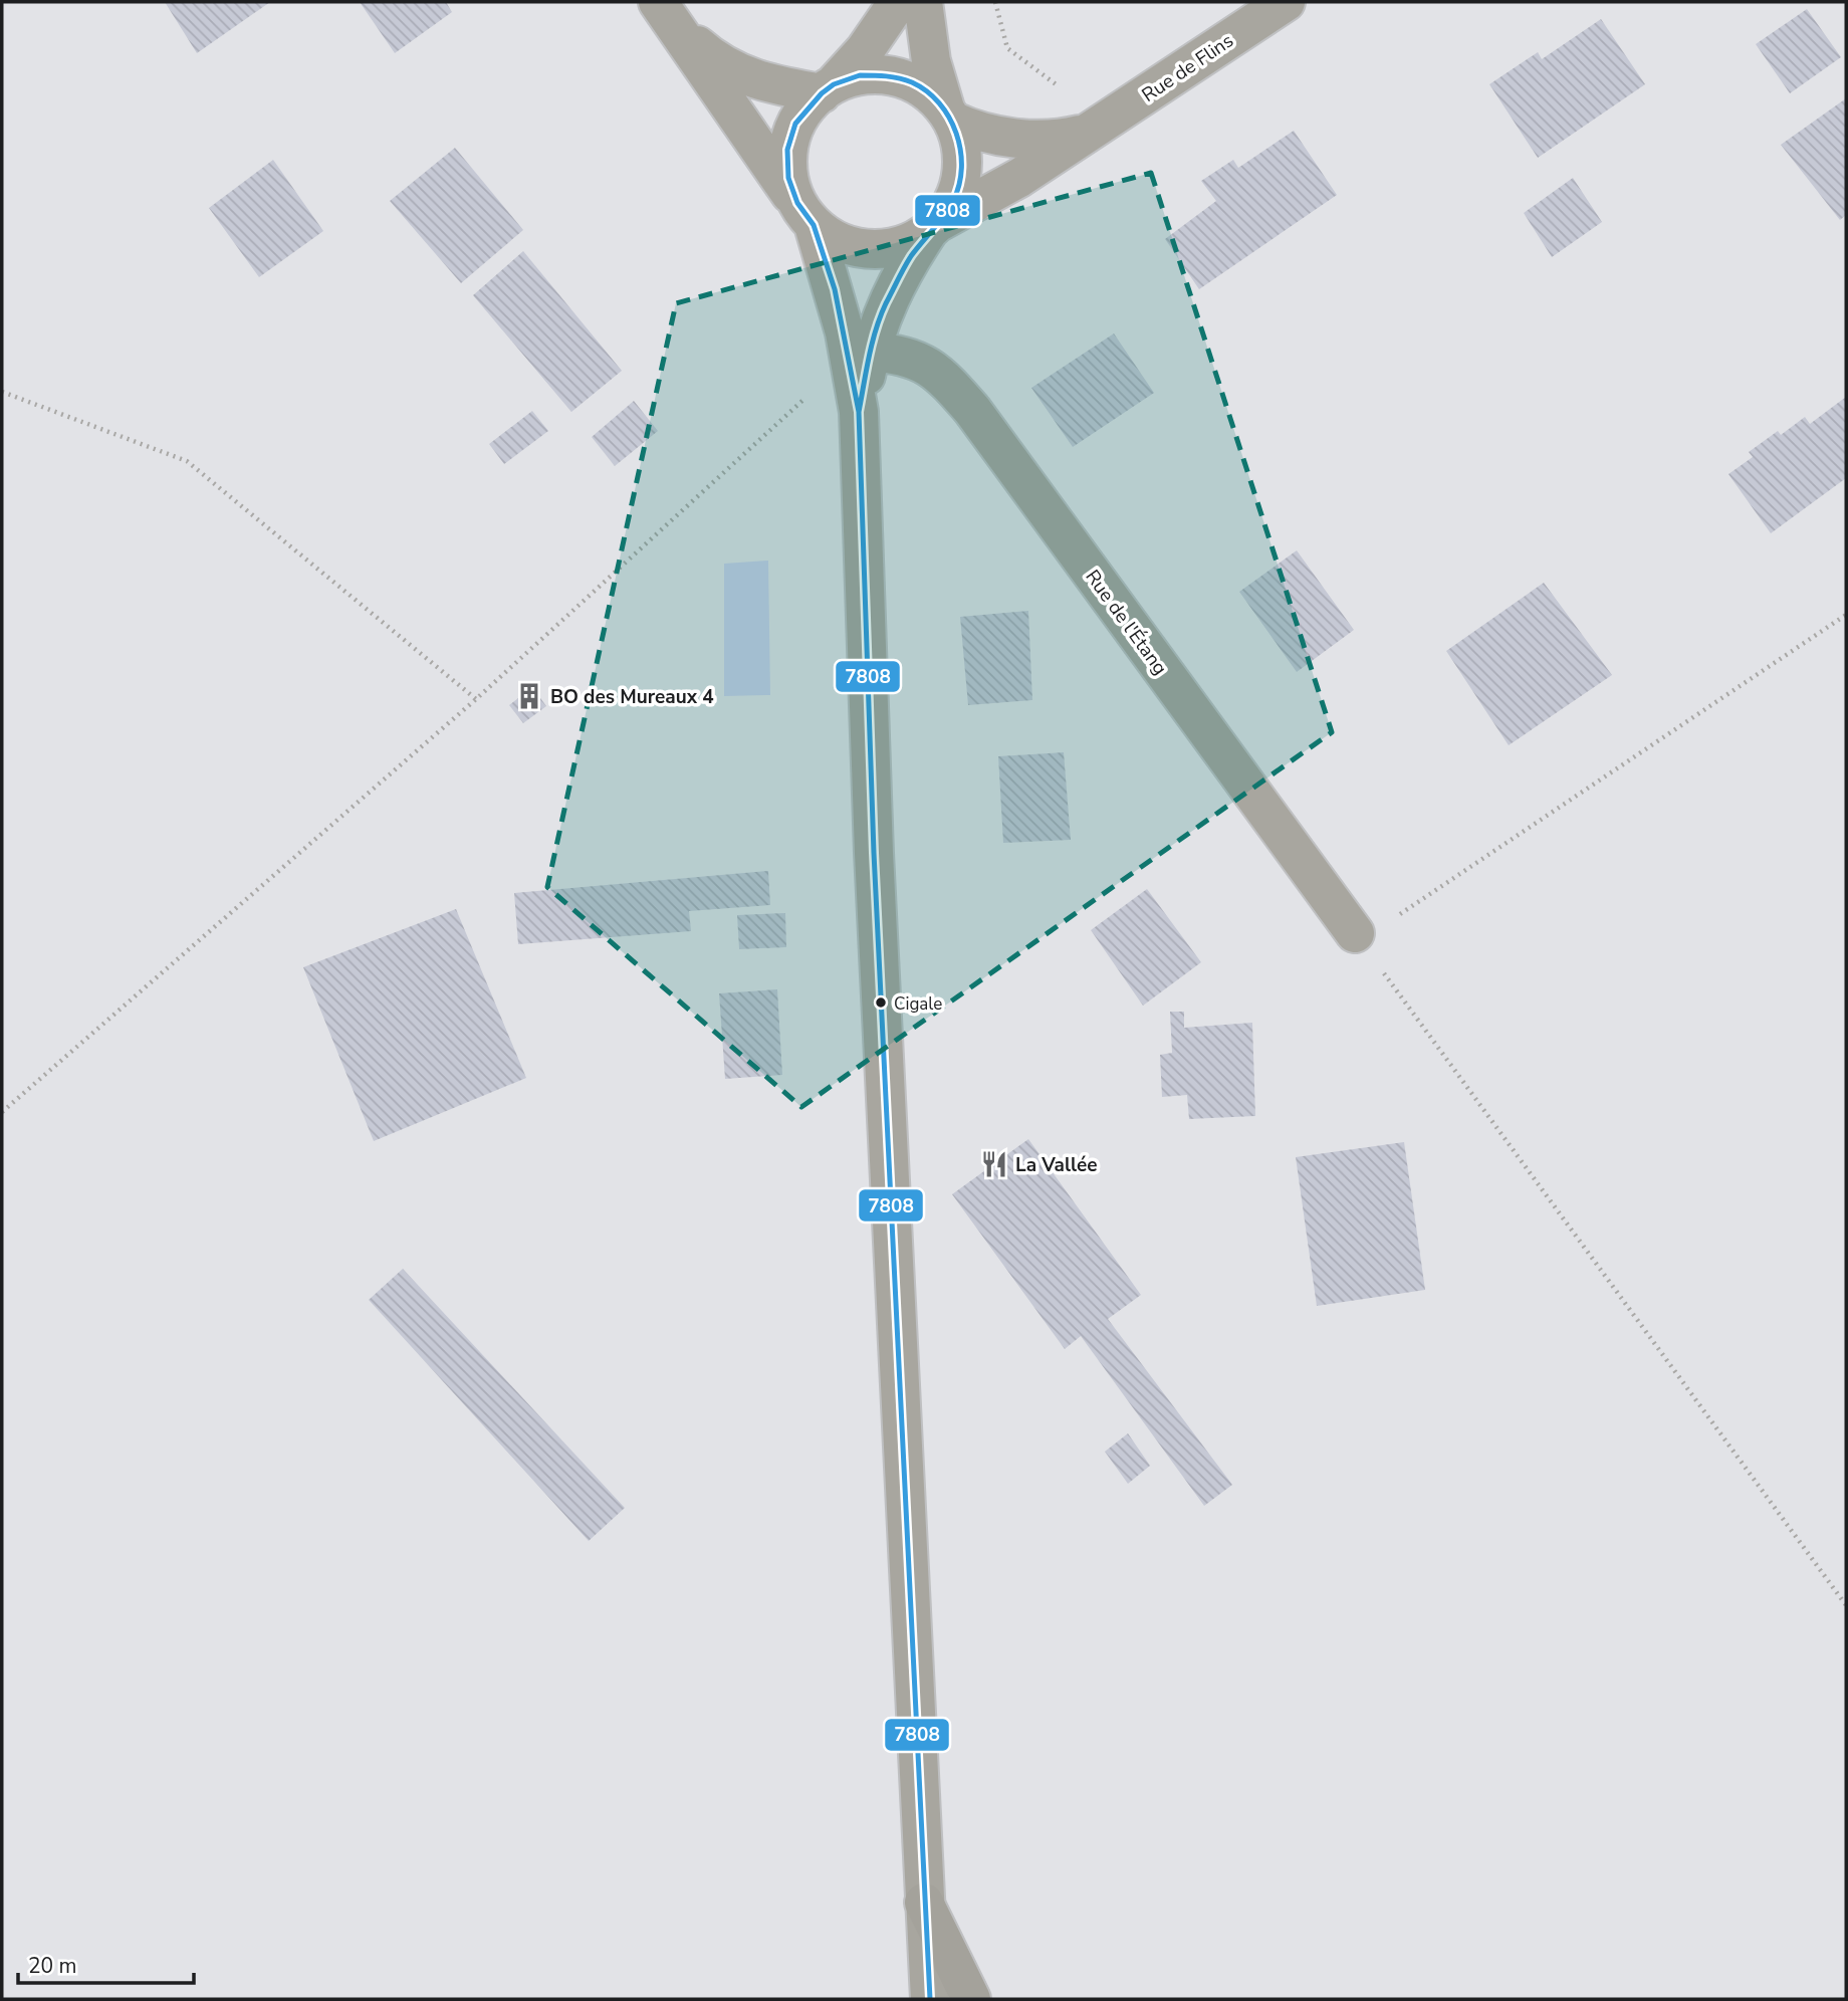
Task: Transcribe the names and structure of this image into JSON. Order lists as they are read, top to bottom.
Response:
{
  "streets": {
    "street": ["Rue de Flins", "Rue de l'Étang"]
  },
  "places": {
    "building": ["BO des Mureaux 4"],
    "other": ["Cigale"],
    "restaurant": ["La Vallée"]
  },
  "lines": ["transit line 7808"],
  "scale_bar": "20 m"
}
